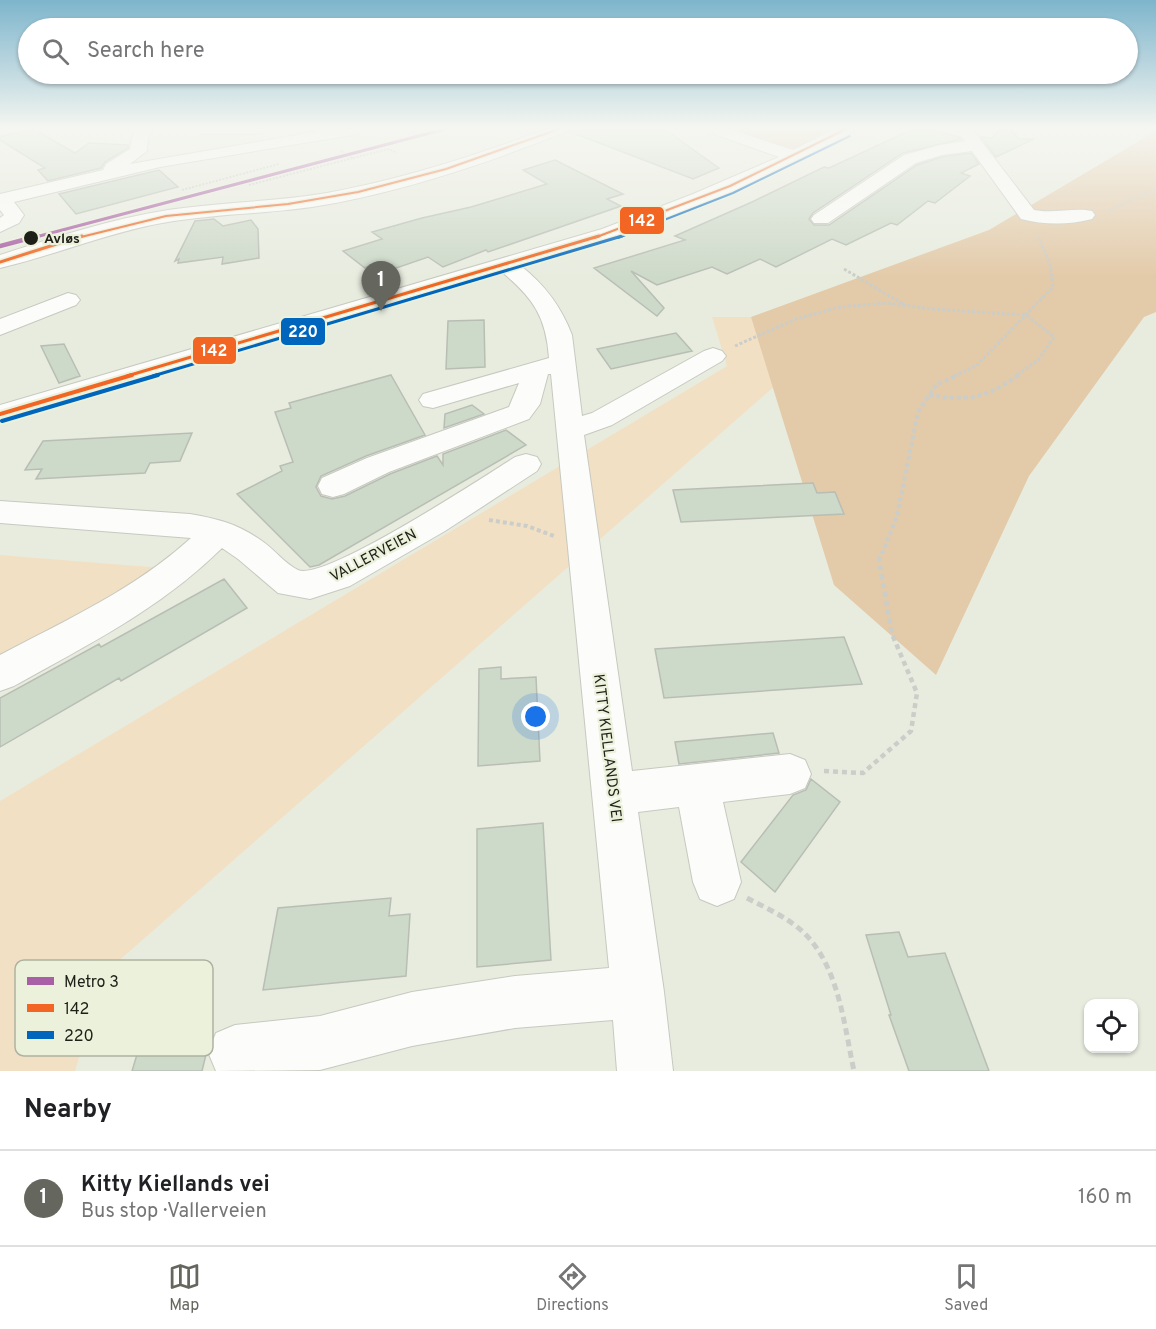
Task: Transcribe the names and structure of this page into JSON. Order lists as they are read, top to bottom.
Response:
{
  "streets": {
    "street": ["VALLERVEIEN", "KITTY KIELLANDS VEI"]
  },
  "places": ["Avløs"],
  "lines": ["metro line 3", "transit line 142", "transit line 220"],
  "legend": ["Metro 3", "142", "220"],
  "page": {
    "search": "Search here",
    "pins": "1",
    "heading": "Nearby",
    "list": [
      {
        "mark": "1",
        "name": "Kitty Kiellands vei",
        "note": "Bus stop · Vallerveien",
        "value": "160 m"
      }
    ],
    "nav": ["Map", "Directions", "Saved"]
  }
}
